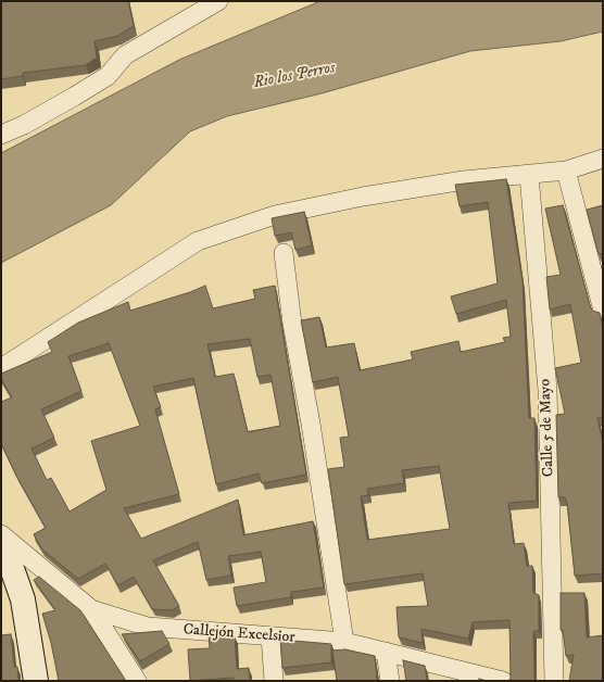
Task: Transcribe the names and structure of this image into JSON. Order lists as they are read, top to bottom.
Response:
{
  "streets": {
    "street": ["Calle 5 de Mayo", "Callejón Excelsior"]
  },
  "water": ["Rio los Perros"]
}
